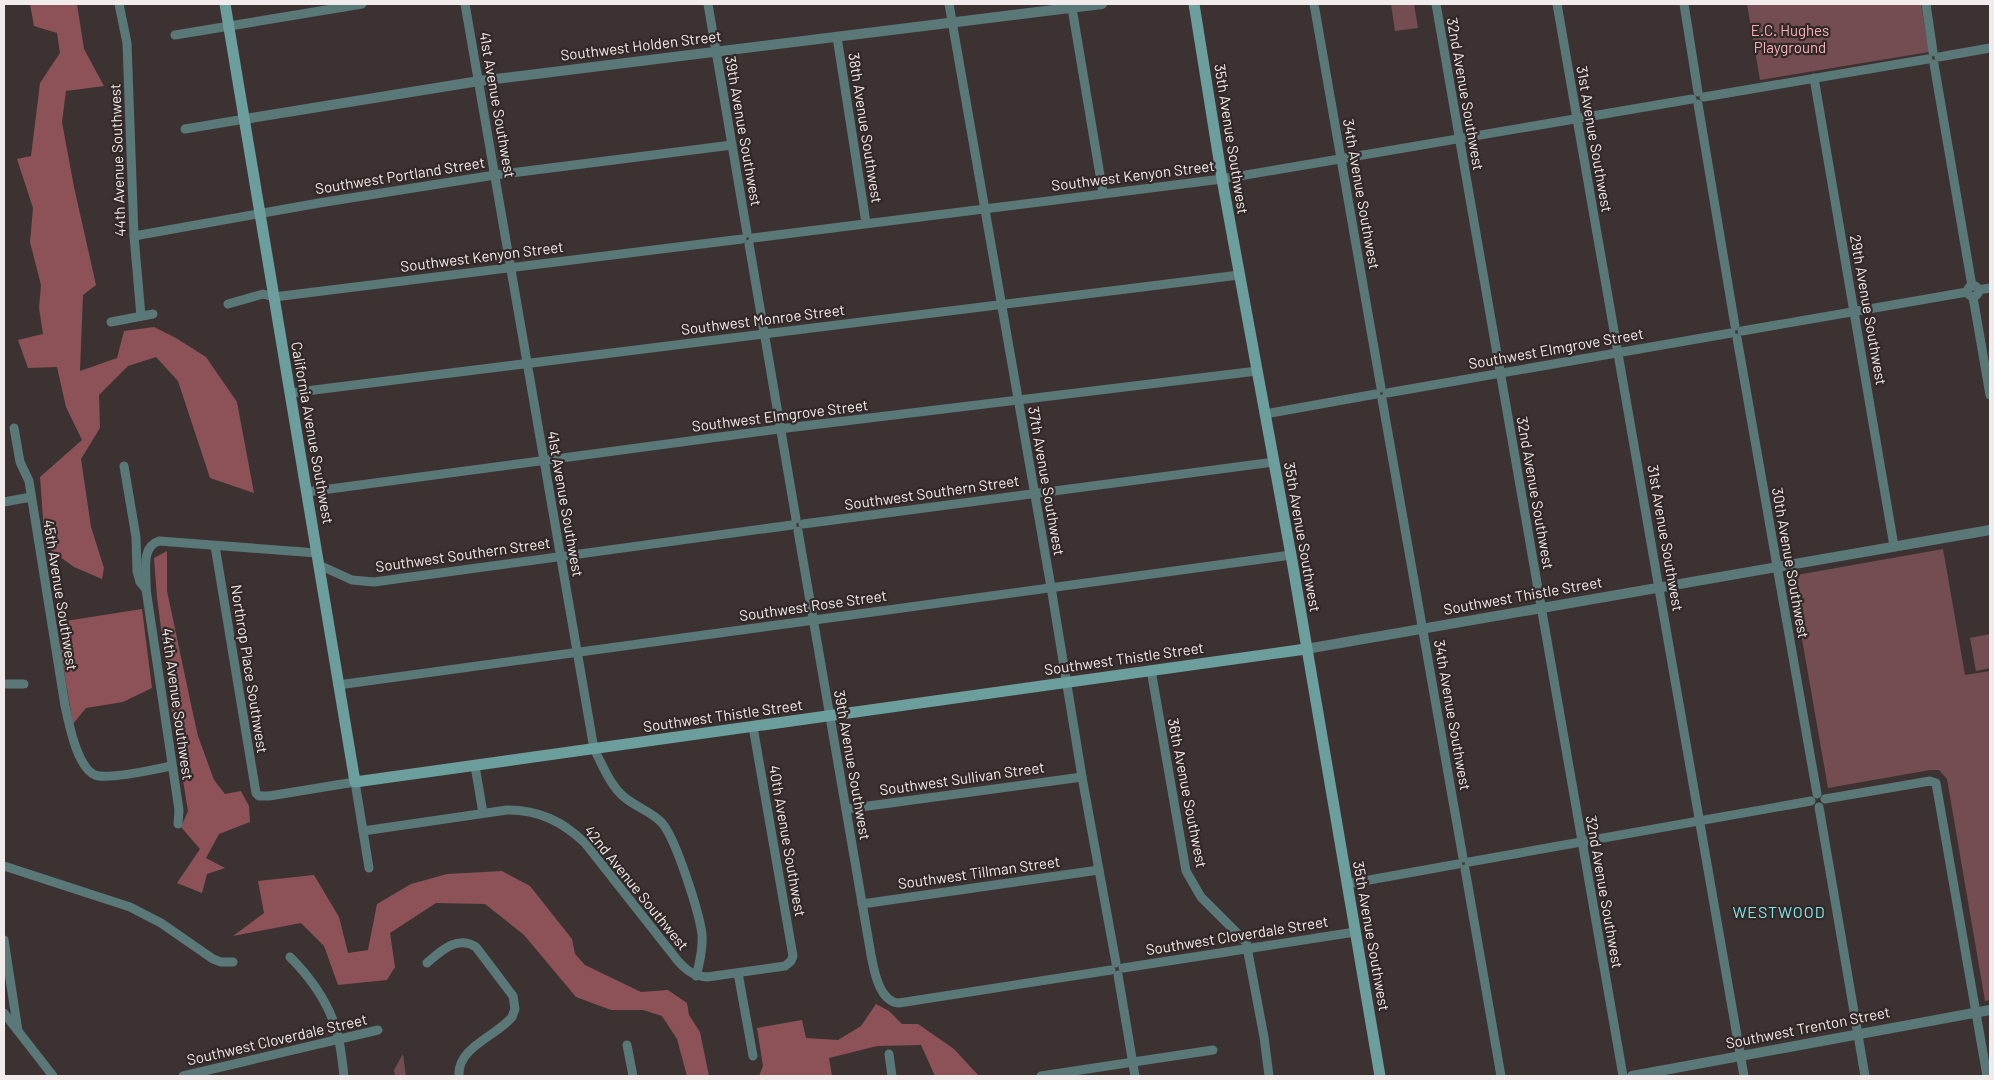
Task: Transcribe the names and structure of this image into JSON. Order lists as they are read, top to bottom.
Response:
{
  "streets": {
    "main road": ["35th Avenue Southwest", "California Avenue Southwest", "Southwest Thistle Street"],
    "street": [
      "Southwest Holden Street",
      "32nd Avenue Southwest",
      "41st Avenue Southwest",
      "38th Avenue Southwest",
      "39th Avenue Southwest",
      "31st Avenue Southwest",
      "44th Avenue Southwest",
      "Southwest Portland Street",
      "Southwest Kenyon Street",
      "34th Avenue Southwest",
      "29th Avenue Southwest",
      "Southwest Monroe Street",
      "Southwest Elmgrove Street",
      "37th Avenue Southwest",
      "Southwest Southern Street",
      "30th Avenue Southwest",
      "45th Avenue Southwest",
      "Southwest Rose Street",
      "Northrop Place Southwest",
      "Southwest Sullivan Street",
      "36th Avenue Southwest",
      "40th Avenue Southwest",
      "Southwest Tillman Street",
      "42nd Avenue Southwest",
      "Southwest Cloverdale Street",
      "Southwest Trenton Street"
    ]
  },
  "crossings": [
    ["Southwest Holden Street", "41st Avenue Southwest"],
    ["Southwest Holden Street", "38th Avenue Southwest"],
    ["Southwest Holden Street", "39th Avenue Southwest"],
    ["Southwest Holden Street", "California Avenue Southwest"],
    ["Southwest Holden Street", "37th Avenue Southwest"],
    ["32nd Avenue Southwest", "Southwest Kenyon Street"],
    ["32nd Avenue Southwest", "Southwest Elmgrove Street"],
    ["32nd Avenue Southwest", "Southwest Thistle Street"],
    ["41st Avenue Southwest", "Southwest Portland Street"],
    ["41st Avenue Southwest", "Southwest Kenyon Street"],
    ["41st Avenue Southwest", "Southwest Monroe Street"],
    ["41st Avenue Southwest", "Southwest Elmgrove Street"],
    ["41st Avenue Southwest", "Southwest Southern Street"],
    ["41st Avenue Southwest", "Southwest Thistle Street"],
    ["41st Avenue Southwest", "Southwest Rose Street"],
    ["41st Avenue Southwest", "42nd Avenue Southwest"],
    ["38th Avenue Southwest", "Southwest Kenyon Street"],
    ["39th Avenue Southwest", "Southwest Portland Street"],
    ["39th Avenue Southwest", "Southwest Kenyon Street"],
    ["39th Avenue Southwest", "Southwest Monroe Street"],
    ["39th Avenue Southwest", "Southwest Elmgrove Street"],
    ["39th Avenue Southwest", "Southwest Southern Street"],
    ["39th Avenue Southwest", "Southwest Thistle Street"],
    ["39th Avenue Southwest", "Southwest Rose Street"],
    ["39th Avenue Southwest", "Southwest Sullivan Street"],
    ["39th Avenue Southwest", "Southwest Tillman Street"],
    ["39th Avenue Southwest", "Southwest Cloverdale Street"],
    ["35th Avenue Southwest", "Southwest Kenyon Street"],
    ["35th Avenue Southwest", "Southwest Monroe Street"],
    ["35th Avenue Southwest", "Southwest Elmgrove Street"],
    ["35th Avenue Southwest", "Southwest Southern Street"],
    ["35th Avenue Southwest", "Southwest Thistle Street"],
    ["35th Avenue Southwest", "Southwest Rose Street"],
    ["35th Avenue Southwest", "Southwest Cloverdale Street"],
    ["31st Avenue Southwest", "Southwest Kenyon Street"],
    ["31st Avenue Southwest", "Southwest Elmgrove Street"],
    ["31st Avenue Southwest", "Southwest Thistle Street"],
    ["31st Avenue Southwest", "Southwest Trenton Street"],
    ["44th Avenue Southwest", "Southwest Portland Street"],
    ["44th Avenue Southwest", "Southwest Southern Street"],
    ["44th Avenue Southwest", "45th Avenue Southwest"],
    ["Southwest Portland Street", "California Avenue Southwest"],
    ["Southwest Kenyon Street", "34th Avenue Southwest"],
    ["Southwest Kenyon Street", "29th Avenue Southwest"],
    ["Southwest Kenyon Street", "California Avenue Southwest"],
    ["Southwest Kenyon Street", "37th Avenue Southwest"],
    ["Southwest Kenyon Street", "30th Avenue Southwest"],
    ["34th Avenue Southwest", "Southwest Elmgrove Street"],
    ["34th Avenue Southwest", "Southwest Thistle Street"],
    ["29th Avenue Southwest", "Southwest Elmgrove Street"],
    ["29th Avenue Southwest", "Southwest Thistle Street"],
    ["Southwest Monroe Street", "California Avenue Southwest"],
    ["Southwest Monroe Street", "37th Avenue Southwest"],
    ["Southwest Elmgrove Street", "California Avenue Southwest"],
    ["Southwest Elmgrove Street", "37th Avenue Southwest"],
    ["Southwest Elmgrove Street", "30th Avenue Southwest"],
    ["California Avenue Southwest", "Southwest Southern Street"],
    ["California Avenue Southwest", "Southwest Thistle Street"],
    ["California Avenue Southwest", "Southwest Rose Street"],
    ["37th Avenue Southwest", "Southwest Southern Street"],
    ["37th Avenue Southwest", "Southwest Thistle Street"],
    ["37th Avenue Southwest", "Southwest Rose Street"],
    ["37th Avenue Southwest", "Southwest Sullivan Street"],
    ["37th Avenue Southwest", "Southwest Tillman Street"],
    ["37th Avenue Southwest", "Southwest Cloverdale Street"],
    ["Southwest Southern Street", "Northrop Place Southwest"],
    ["30th Avenue Southwest", "Southwest Thistle Street"],
    ["30th Avenue Southwest", "Southwest Trenton Street"],
    ["Southwest Thistle Street", "Northrop Place Southwest"],
    ["Southwest Thistle Street", "36th Avenue Southwest"],
    ["Southwest Thistle Street", "40th Avenue Southwest"],
    ["36th Avenue Southwest", "Southwest Cloverdale Street"]
  ],
  "districts": ["WESTWOOD"],
  "parks": ["E.C. Hughes Playground"]
}
